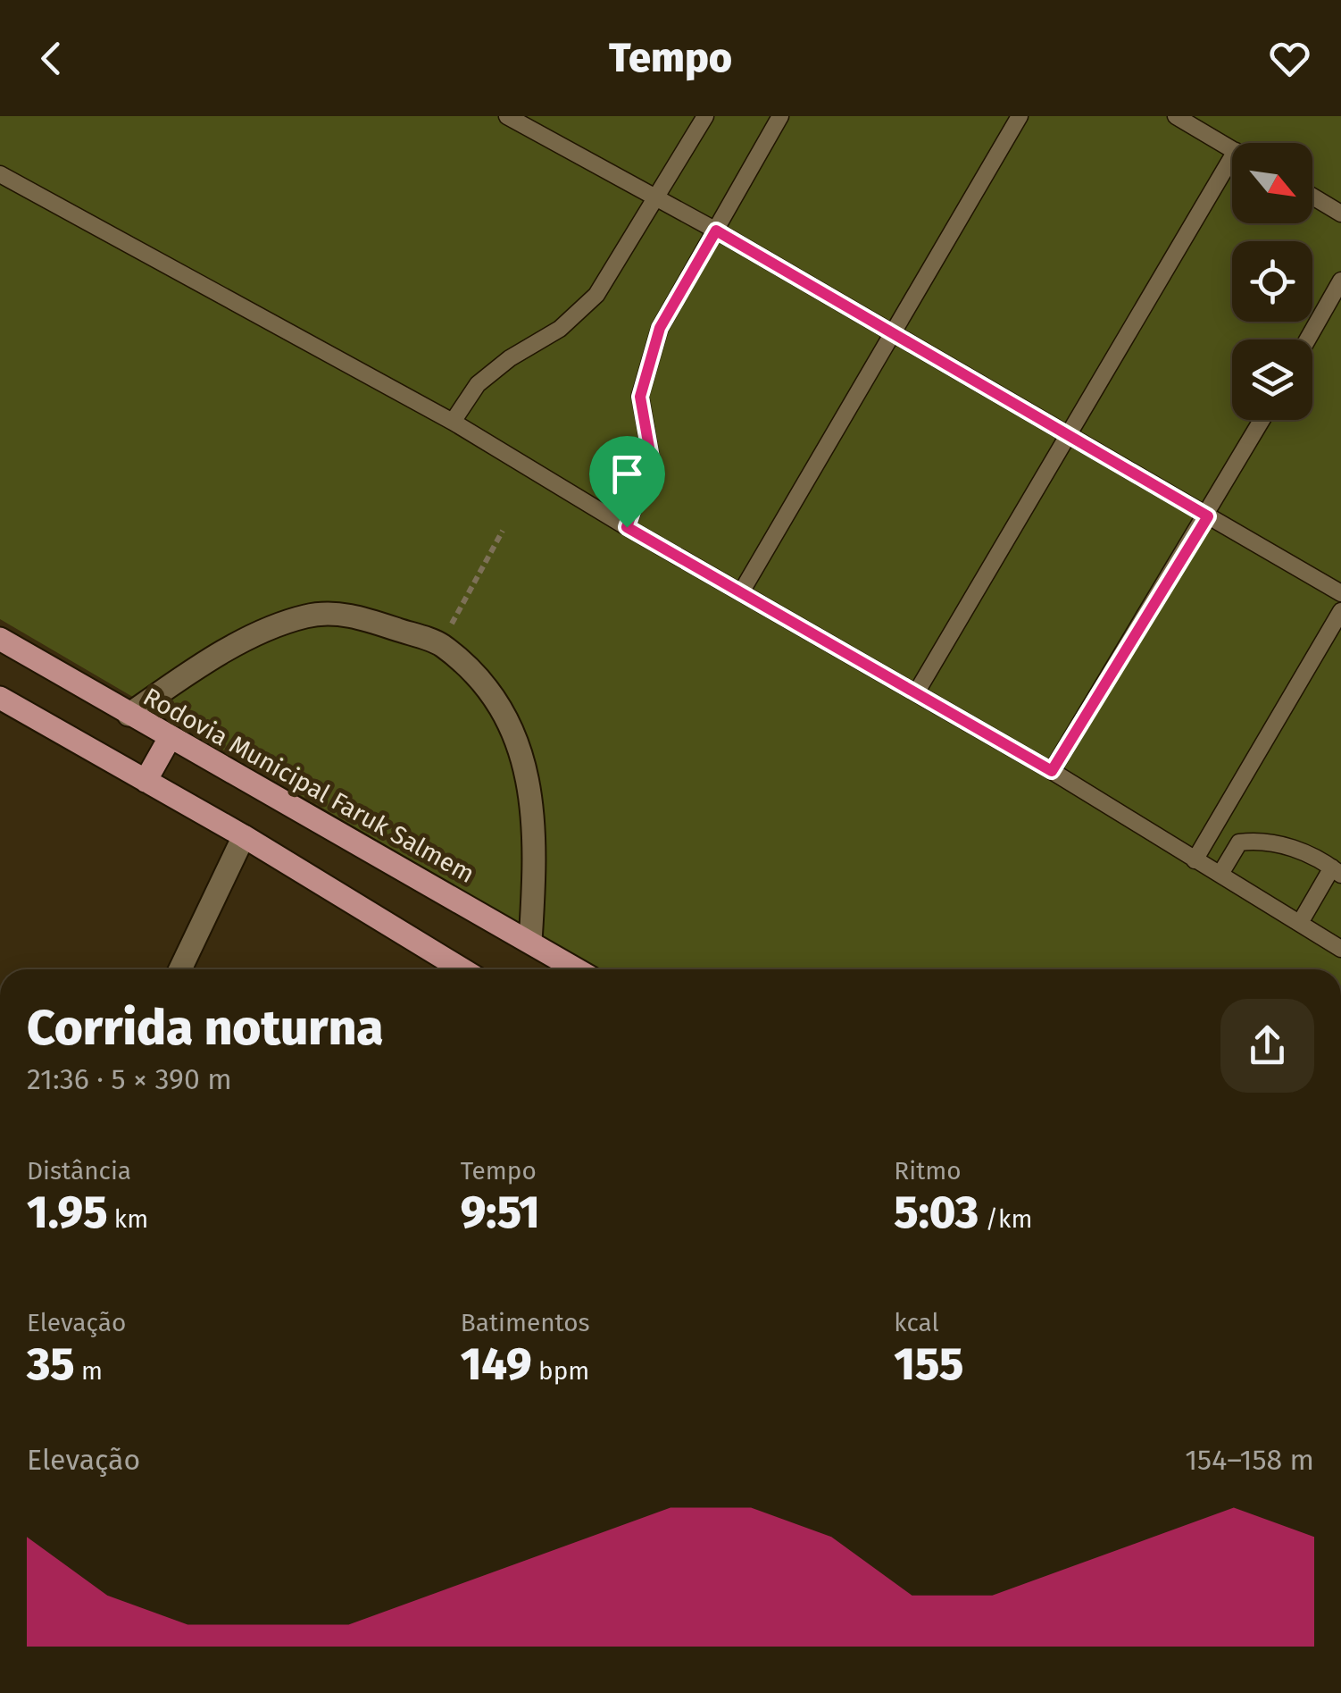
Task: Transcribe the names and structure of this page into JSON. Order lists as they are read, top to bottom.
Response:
{
  "streets": {
    "main road": ["Rodovia Municipal Faruk Salmem"]
  },
  "north": "bottom right",
  "page": {
    "header": "Tempo",
    "heading": ["Corrida noturna", "21:36 · 5 × 390 m"],
    "stats": [
      ["Distância", "1.95 km"],
      ["Tempo", "9:51"],
      ["Ritmo", "5:03 /km"],
      ["Elevação", "35 m"],
      ["Batimentos", "149 bpm"],
      ["kcal", "155"]
    ],
    "chart": ["Elevação", "154–158 m"]
  }
}
